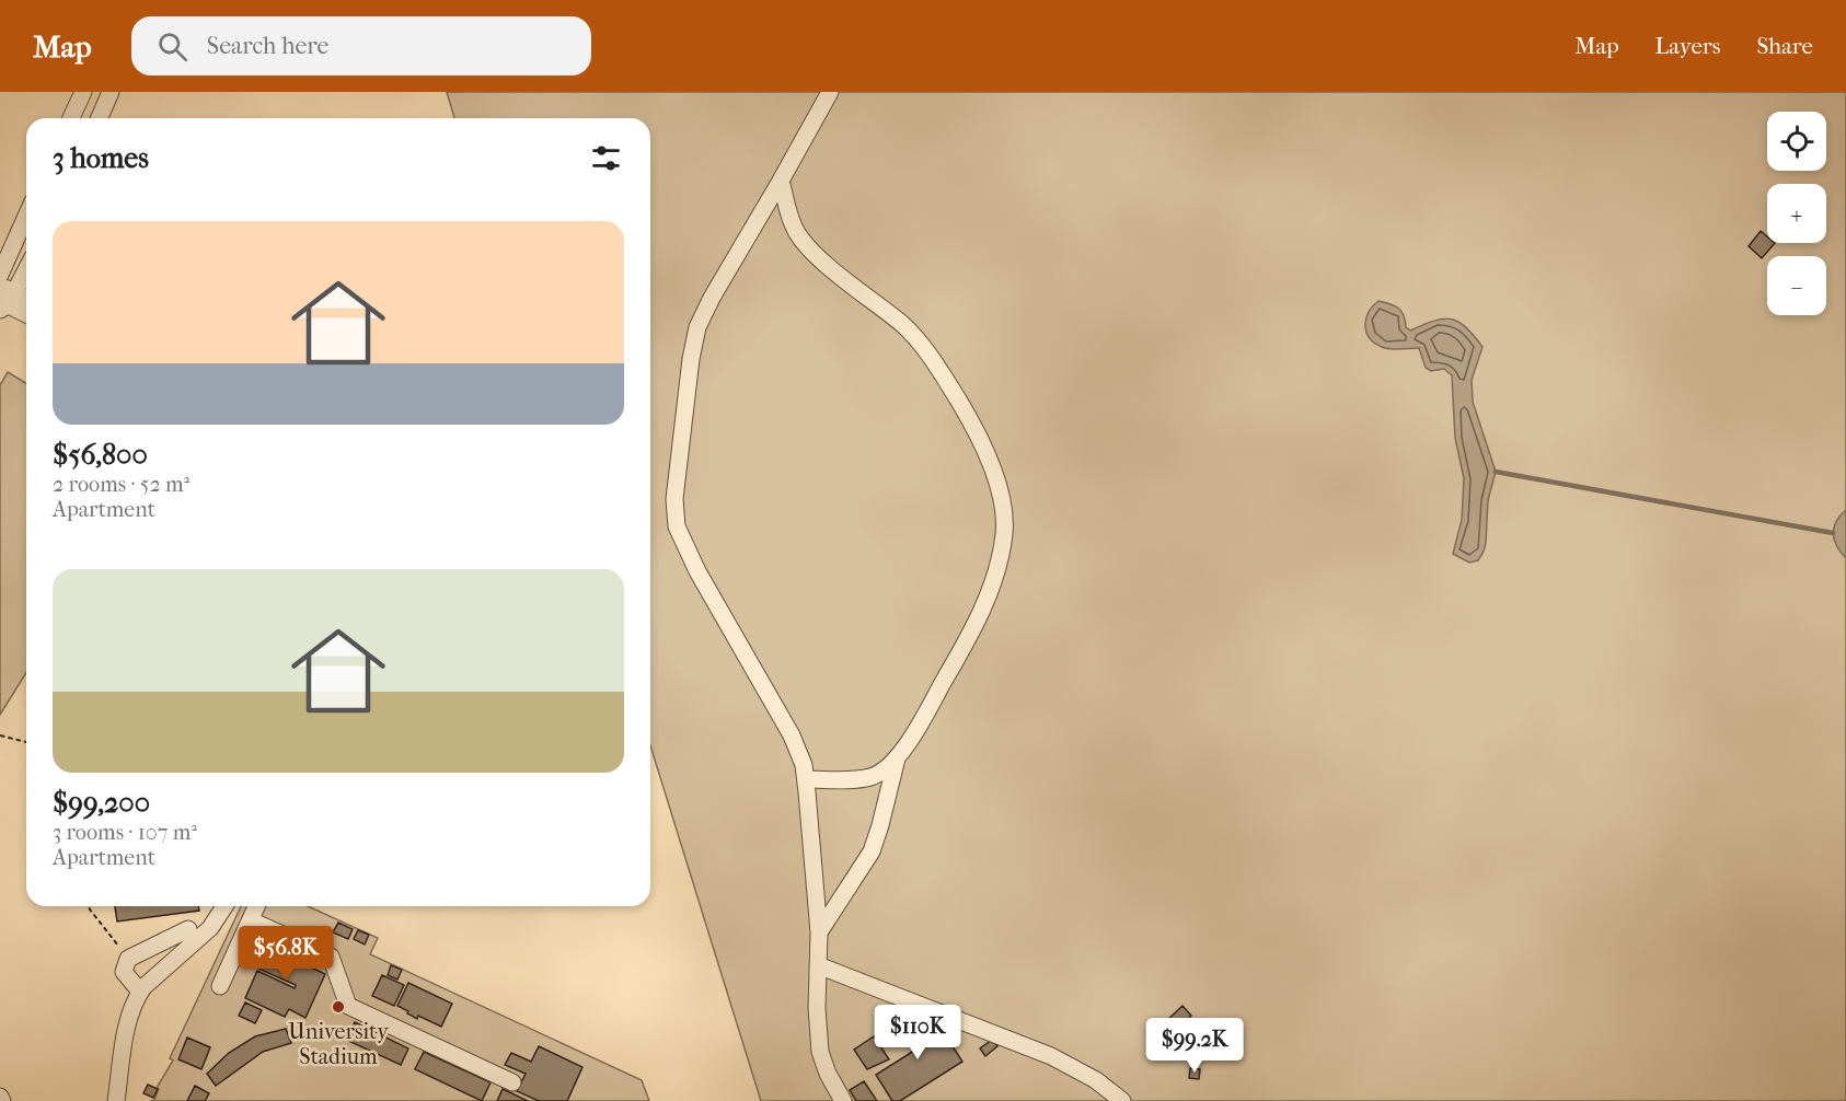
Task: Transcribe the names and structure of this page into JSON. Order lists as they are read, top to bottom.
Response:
{
  "places": ["University Stadium"],
  "page": {
    "header": "Map",
    "search": "Search here",
    "nav": ["Map", "Layers", "Share"],
    "map_buttons": ["+", "−"],
    "heading": "3 homes",
    "list": [
      {
        "name": "$56,800",
        "note": "2 rooms · 52 m² · Apartment"
      },
      {
        "name": "$99,200",
        "note": "3 rooms · 107 m² · Apartment"
      }
    ],
    "price": ["$56.8K", "$110K", "$99.2K"]
  }
}
